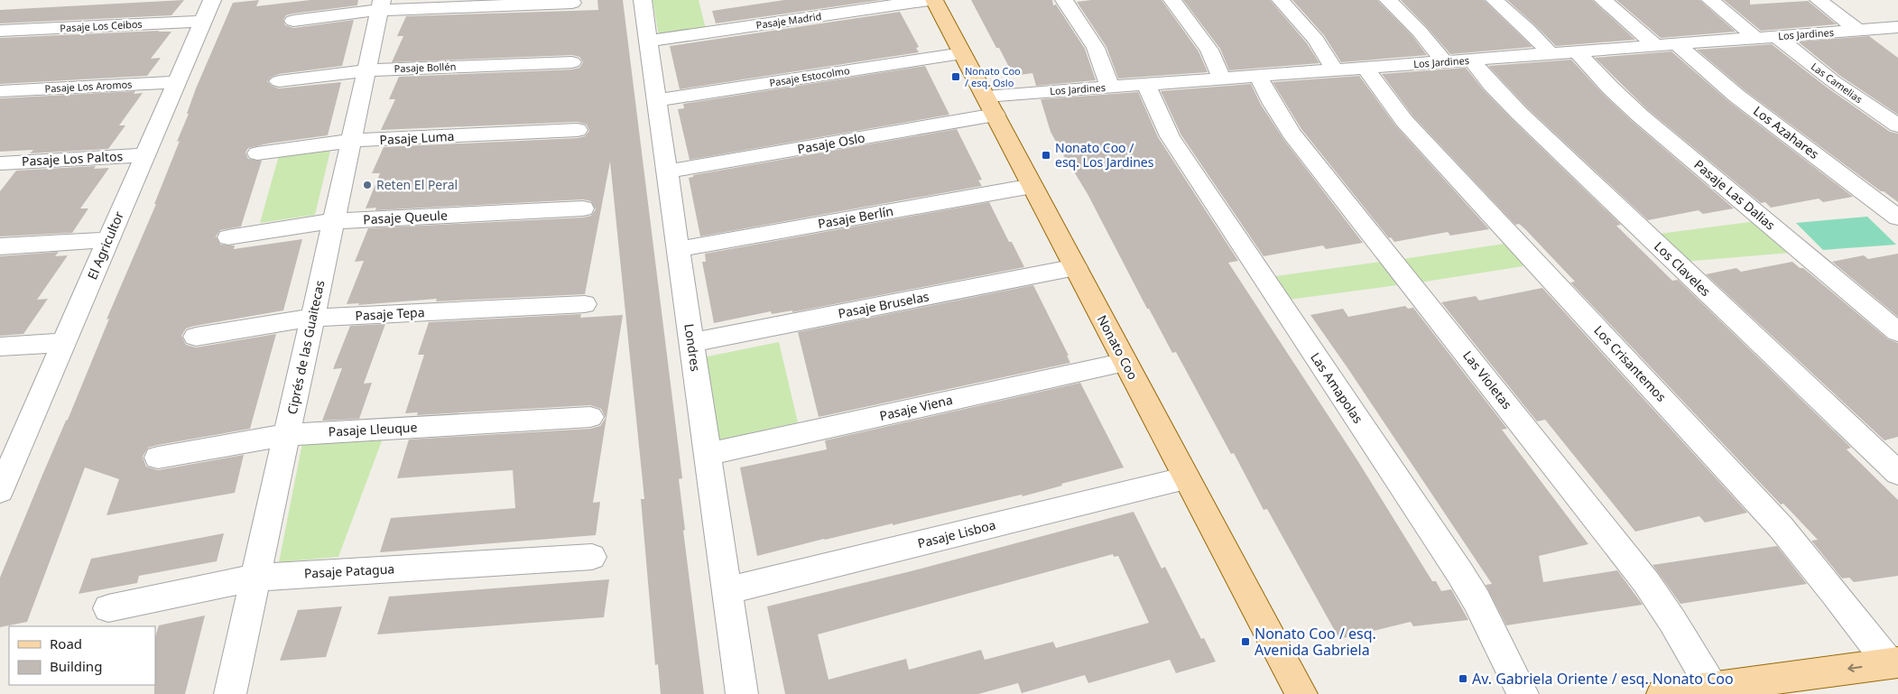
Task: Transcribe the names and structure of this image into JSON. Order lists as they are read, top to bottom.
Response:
{
  "streets": {
    "main road": ["Nonato Coo"],
    "street": [
      "Pasaje Madrid",
      "Pasaje Los Ceibos",
      "Los Jardines",
      "Pasaje Bollén",
      "Pasaje Estocolmo",
      "Las Camelias",
      "Pasaje Los Aromos",
      "Los Azahares",
      "Pasaje Luma",
      "Pasaje Oslo",
      "Pasaje Los Paltos",
      "Pasaje Las Dalias",
      "Pasaje Queule",
      "Pasaje Berlín",
      "El Agricultor",
      "Los Claveles",
      "Pasaje Bruselas",
      "Pasaje Tepa",
      "Ciprés de las Guaitecas",
      "Londres",
      "Los Crisantemos",
      "Las Violetas",
      "Las Amapolas",
      "Pasaje Viena",
      "Pasaje Lleuque",
      "Pasaje Lisboa",
      "Pasaje Patagua"
    ]
  },
  "crossings": [
    ["Pasaje Madrid", "Londres"],
    ["Pasaje Los Ceibos", "El Agricultor"],
    ["Los Jardines", "Las Camelias"],
    ["Los Jardines", "Los Azahares"],
    ["Los Jardines", "Pasaje Oslo"],
    ["Los Jardines", "Pasaje Las Dalias"],
    ["Los Jardines", "Los Claveles"],
    ["Los Jardines", "Nonato Coo"],
    ["Los Jardines", "Los Crisantemos"],
    ["Los Jardines", "Las Violetas"],
    ["Los Jardines", "Las Amapolas"],
    ["Pasaje Bollén", "Ciprés de las Guaitecas"],
    ["Pasaje Estocolmo", "Londres"],
    ["Pasaje Estocolmo", "Nonato Coo"],
    ["Pasaje Los Aromos", "El Agricultor"],
    ["Pasaje Luma", "Ciprés de las Guaitecas"],
    ["Pasaje Oslo", "Londres"],
    ["Pasaje Oslo", "Nonato Coo"],
    ["Pasaje Los Paltos", "El Agricultor"],
    ["Pasaje Queule", "Ciprés de las Guaitecas"],
    ["Pasaje Berlín", "Londres"],
    ["Pasaje Berlín", "Nonato Coo"],
    ["Pasaje Bruselas", "Londres"],
    ["Pasaje Bruselas", "Nonato Coo"],
    ["Pasaje Tepa", "Ciprés de las Guaitecas"],
    ["Ciprés de las Guaitecas", "Pasaje Lleuque"],
    ["Ciprés de las Guaitecas", "Pasaje Patagua"],
    ["Londres", "Pasaje Viena"],
    ["Londres", "Pasaje Lisboa"],
    ["Nonato Coo", "Pasaje Viena"],
    ["Nonato Coo", "Pasaje Lisboa"]
  ],
  "places": {
    "transit": [
      "Nonato Coo / esq. Oslo",
      "Nonato Coo / esq. Los Jardines",
      "Nonato Coo / esq. Avenida Gabriela",
      "Av. Gabriela Oriente / esq. Nonato Coo"
    ],
    "other": ["Reten El Peral"]
  },
  "legend": ["Road", "Building"]
}
